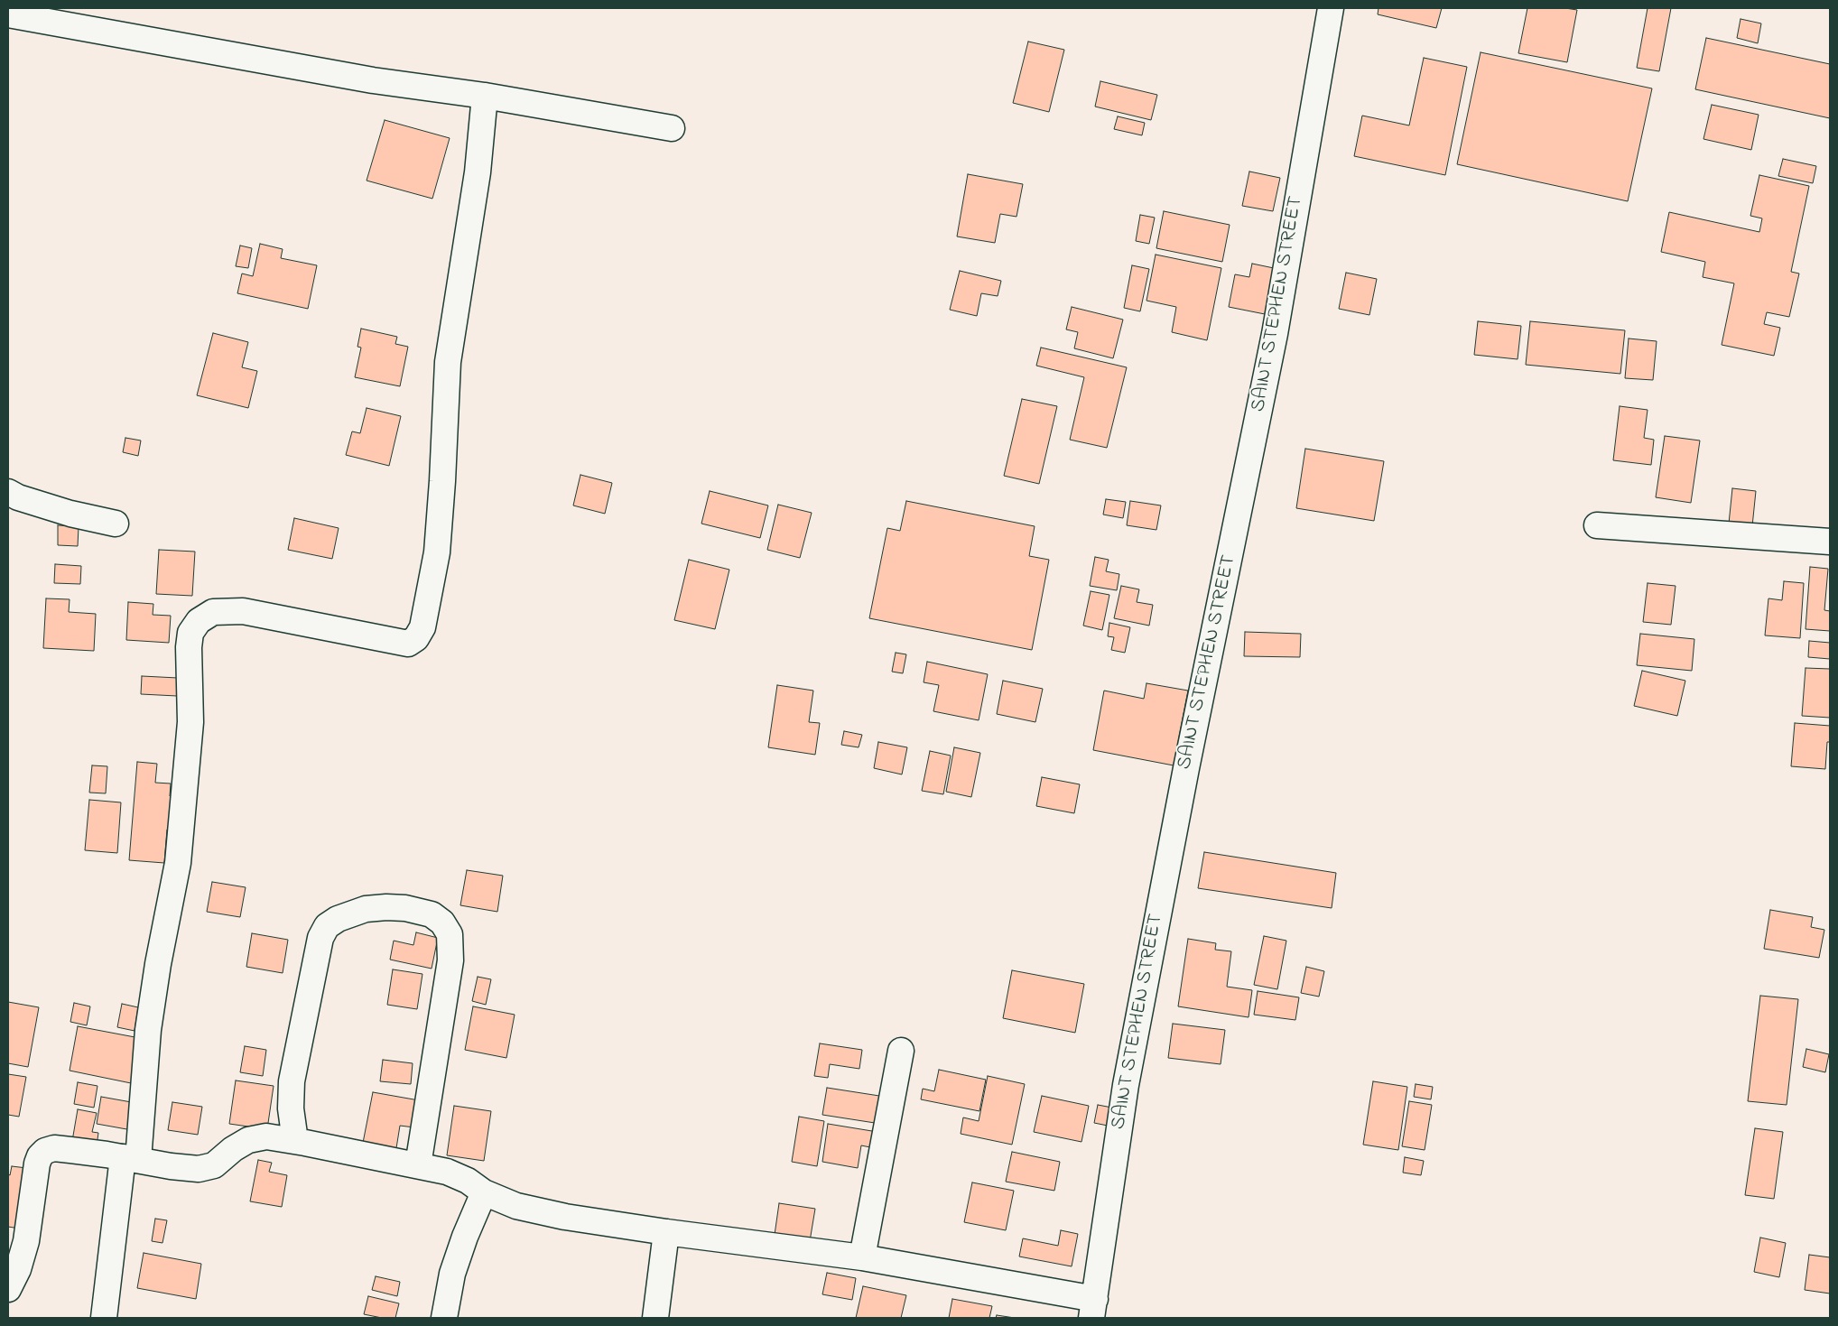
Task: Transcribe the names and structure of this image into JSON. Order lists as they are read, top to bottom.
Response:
{
  "streets": {
    "street": ["SAINT STEPHEN STREET"]
  }
}
